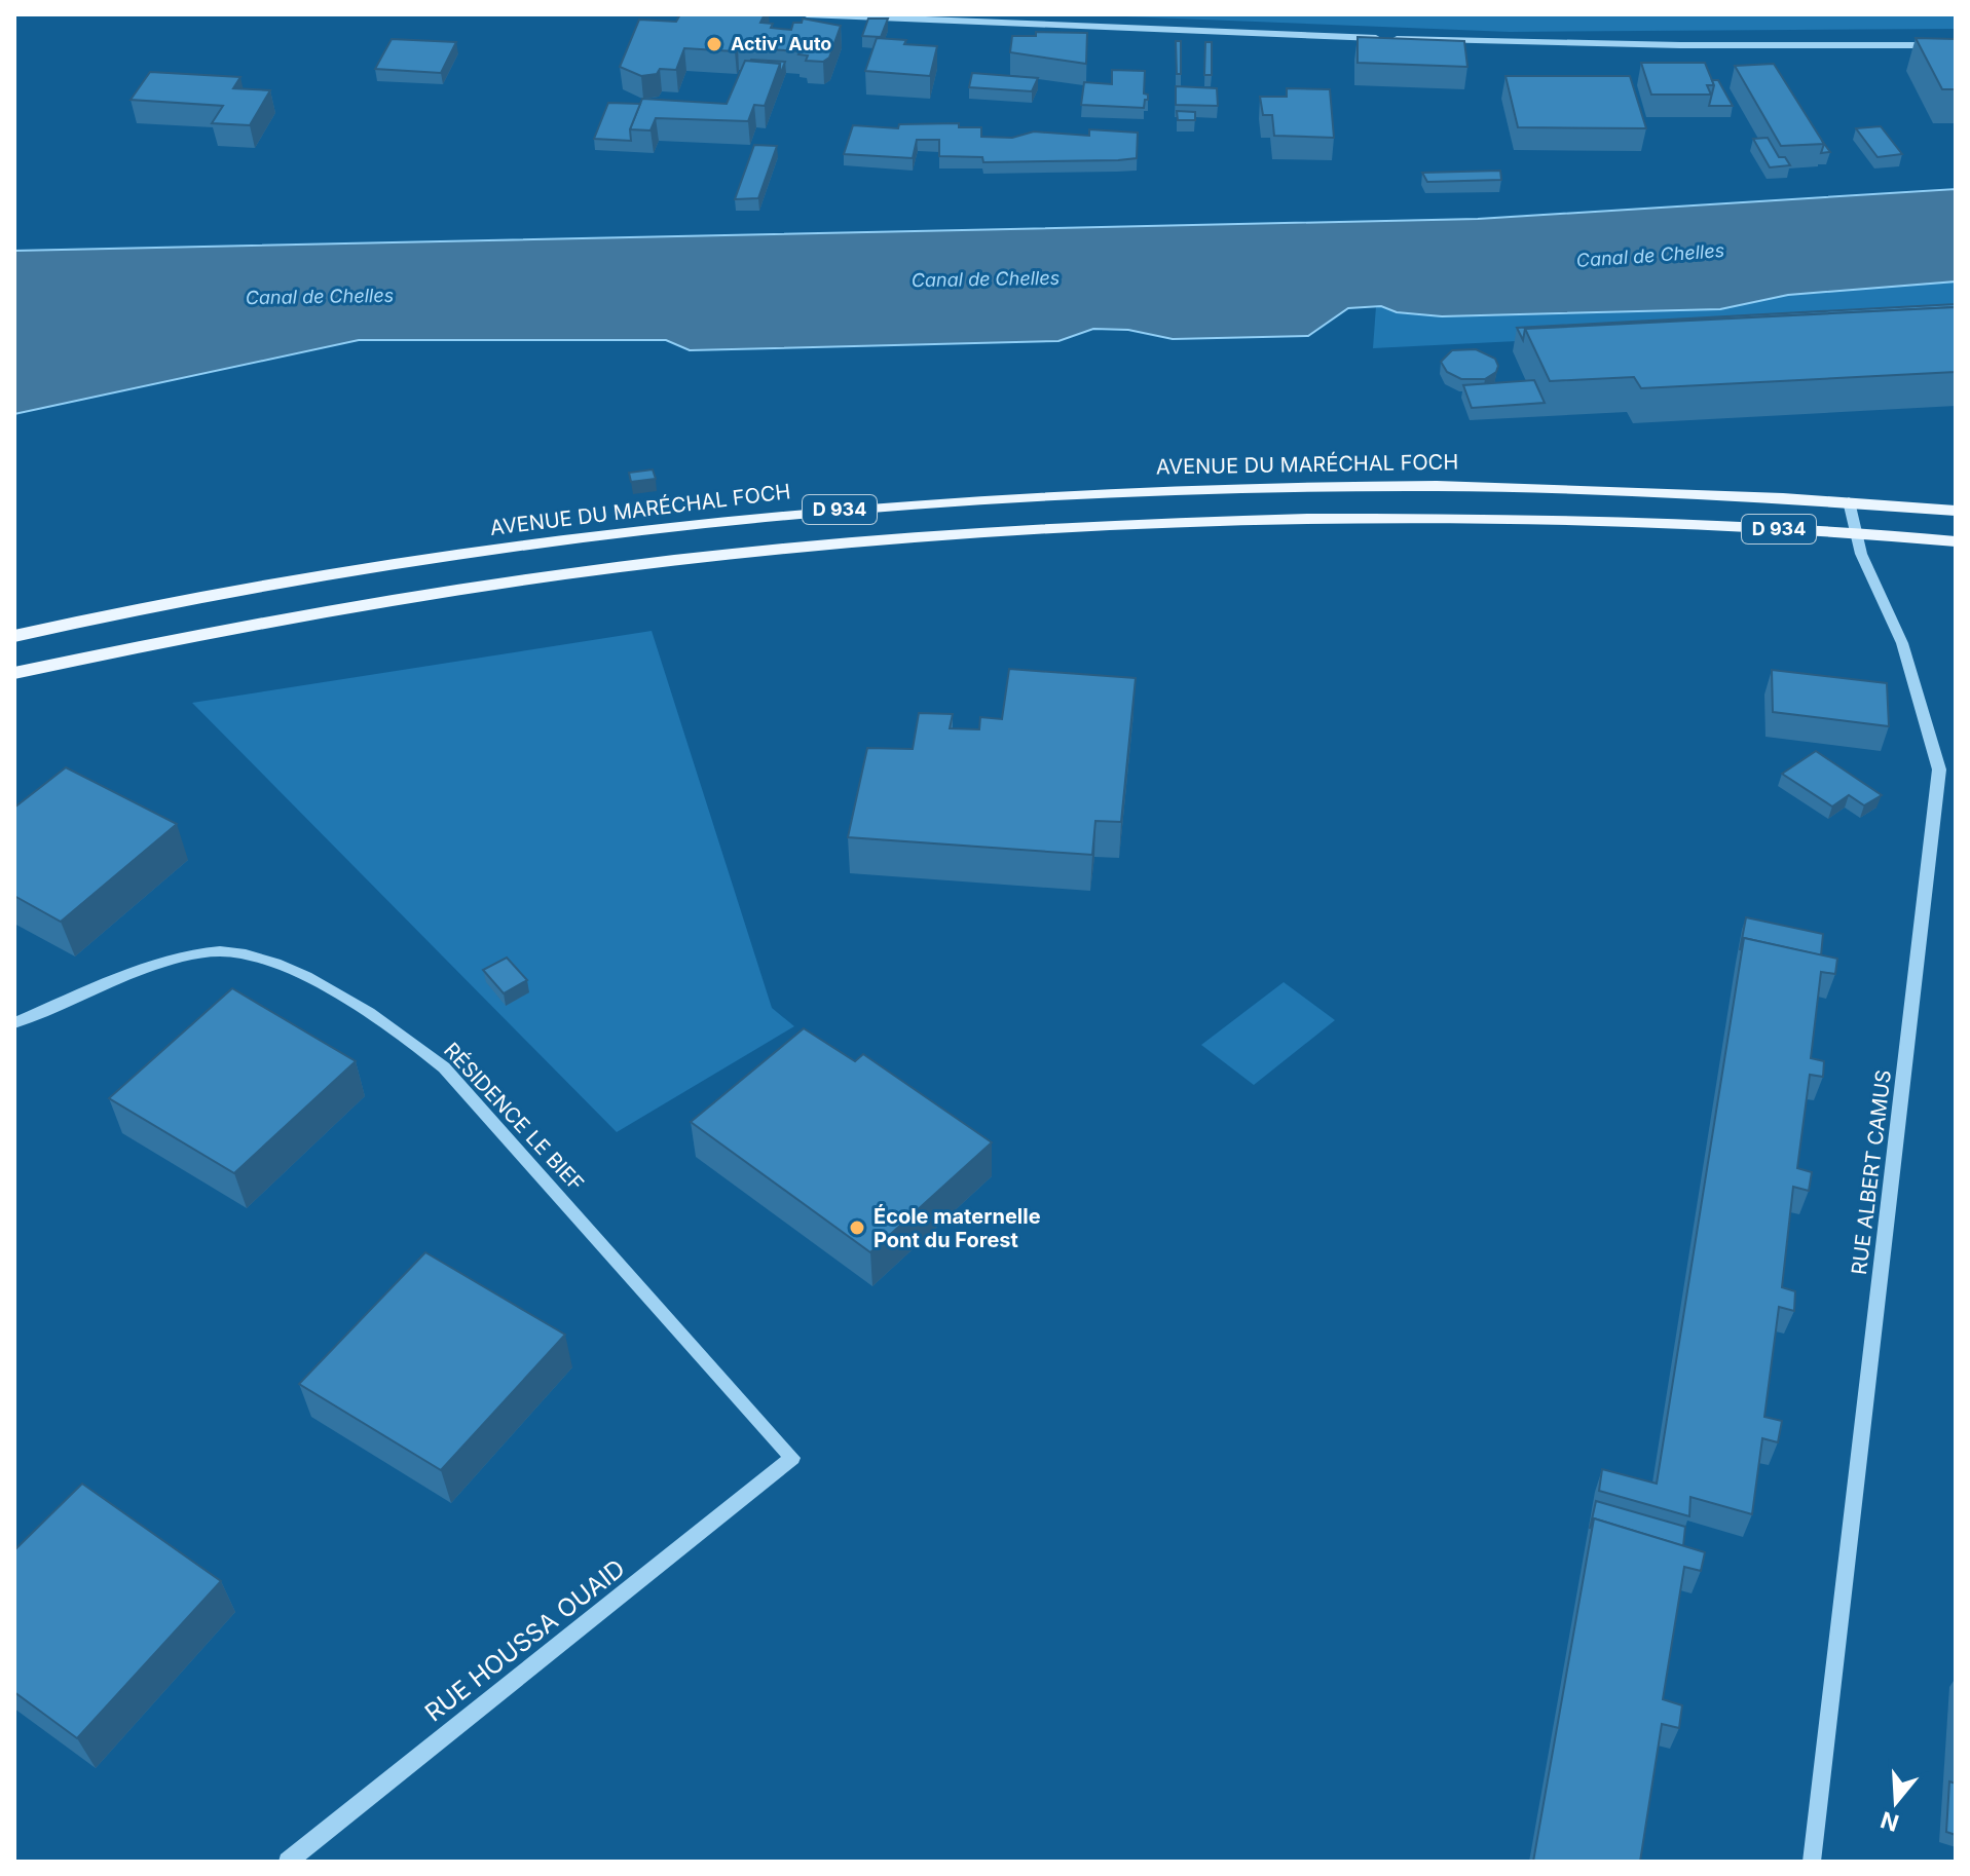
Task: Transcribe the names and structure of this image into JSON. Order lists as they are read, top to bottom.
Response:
{
  "streets": {
    "main road": ["AVENUE DU MARÉCHAL FOCH", "D 934"],
    "street": ["RÉSIDENCE LE BIEF", "RUE ALBERT CAMUS", "RUE HOUSSA OUAID"]
  },
  "crossings": [
    ["AVENUE DU MARÉCHAL FOCH", "D 934"],
    ["AVENUE DU MARÉCHAL FOCH", "RUE ALBERT CAMUS"],
    ["D 934", "RUE ALBERT CAMUS"],
    ["RÉSIDENCE LE BIEF", "RUE HOUSSA OUAID"]
  ],
  "water": ["Canal de Chelles"],
  "places": ["Activ' Auto", "École maternelle Pont du Forest"],
  "north": "bottom"
}
